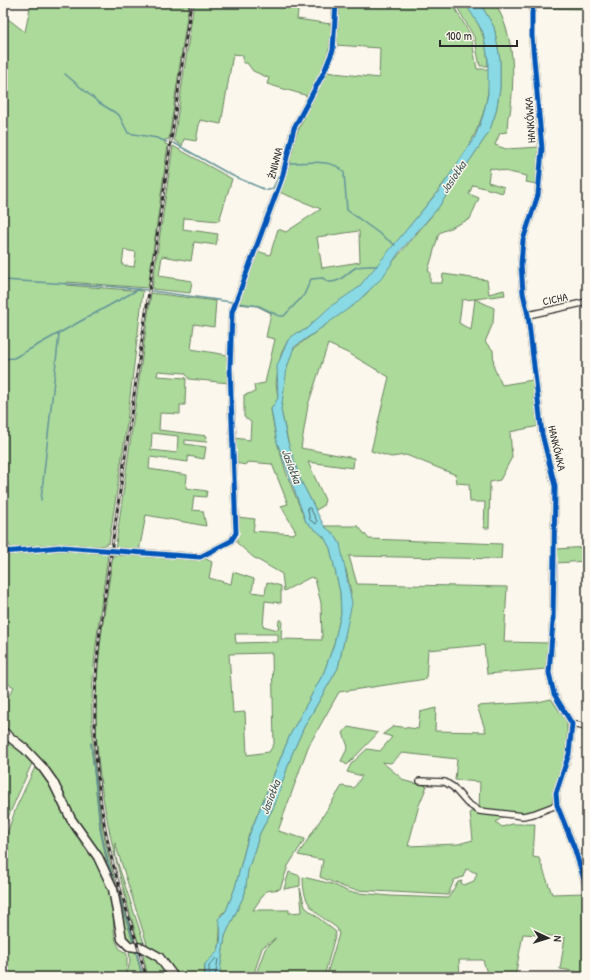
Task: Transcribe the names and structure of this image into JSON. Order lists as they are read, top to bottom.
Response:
{
  "streets": {
    "street": ["HANKÓWKA", "ŻNIWNA", "CICHA"]
  },
  "crossings": [
    ["HANKÓWKA", "CICHA"]
  ],
  "water": ["Jasiołka"],
  "scale_bar": "100 m",
  "north": "right"
}
